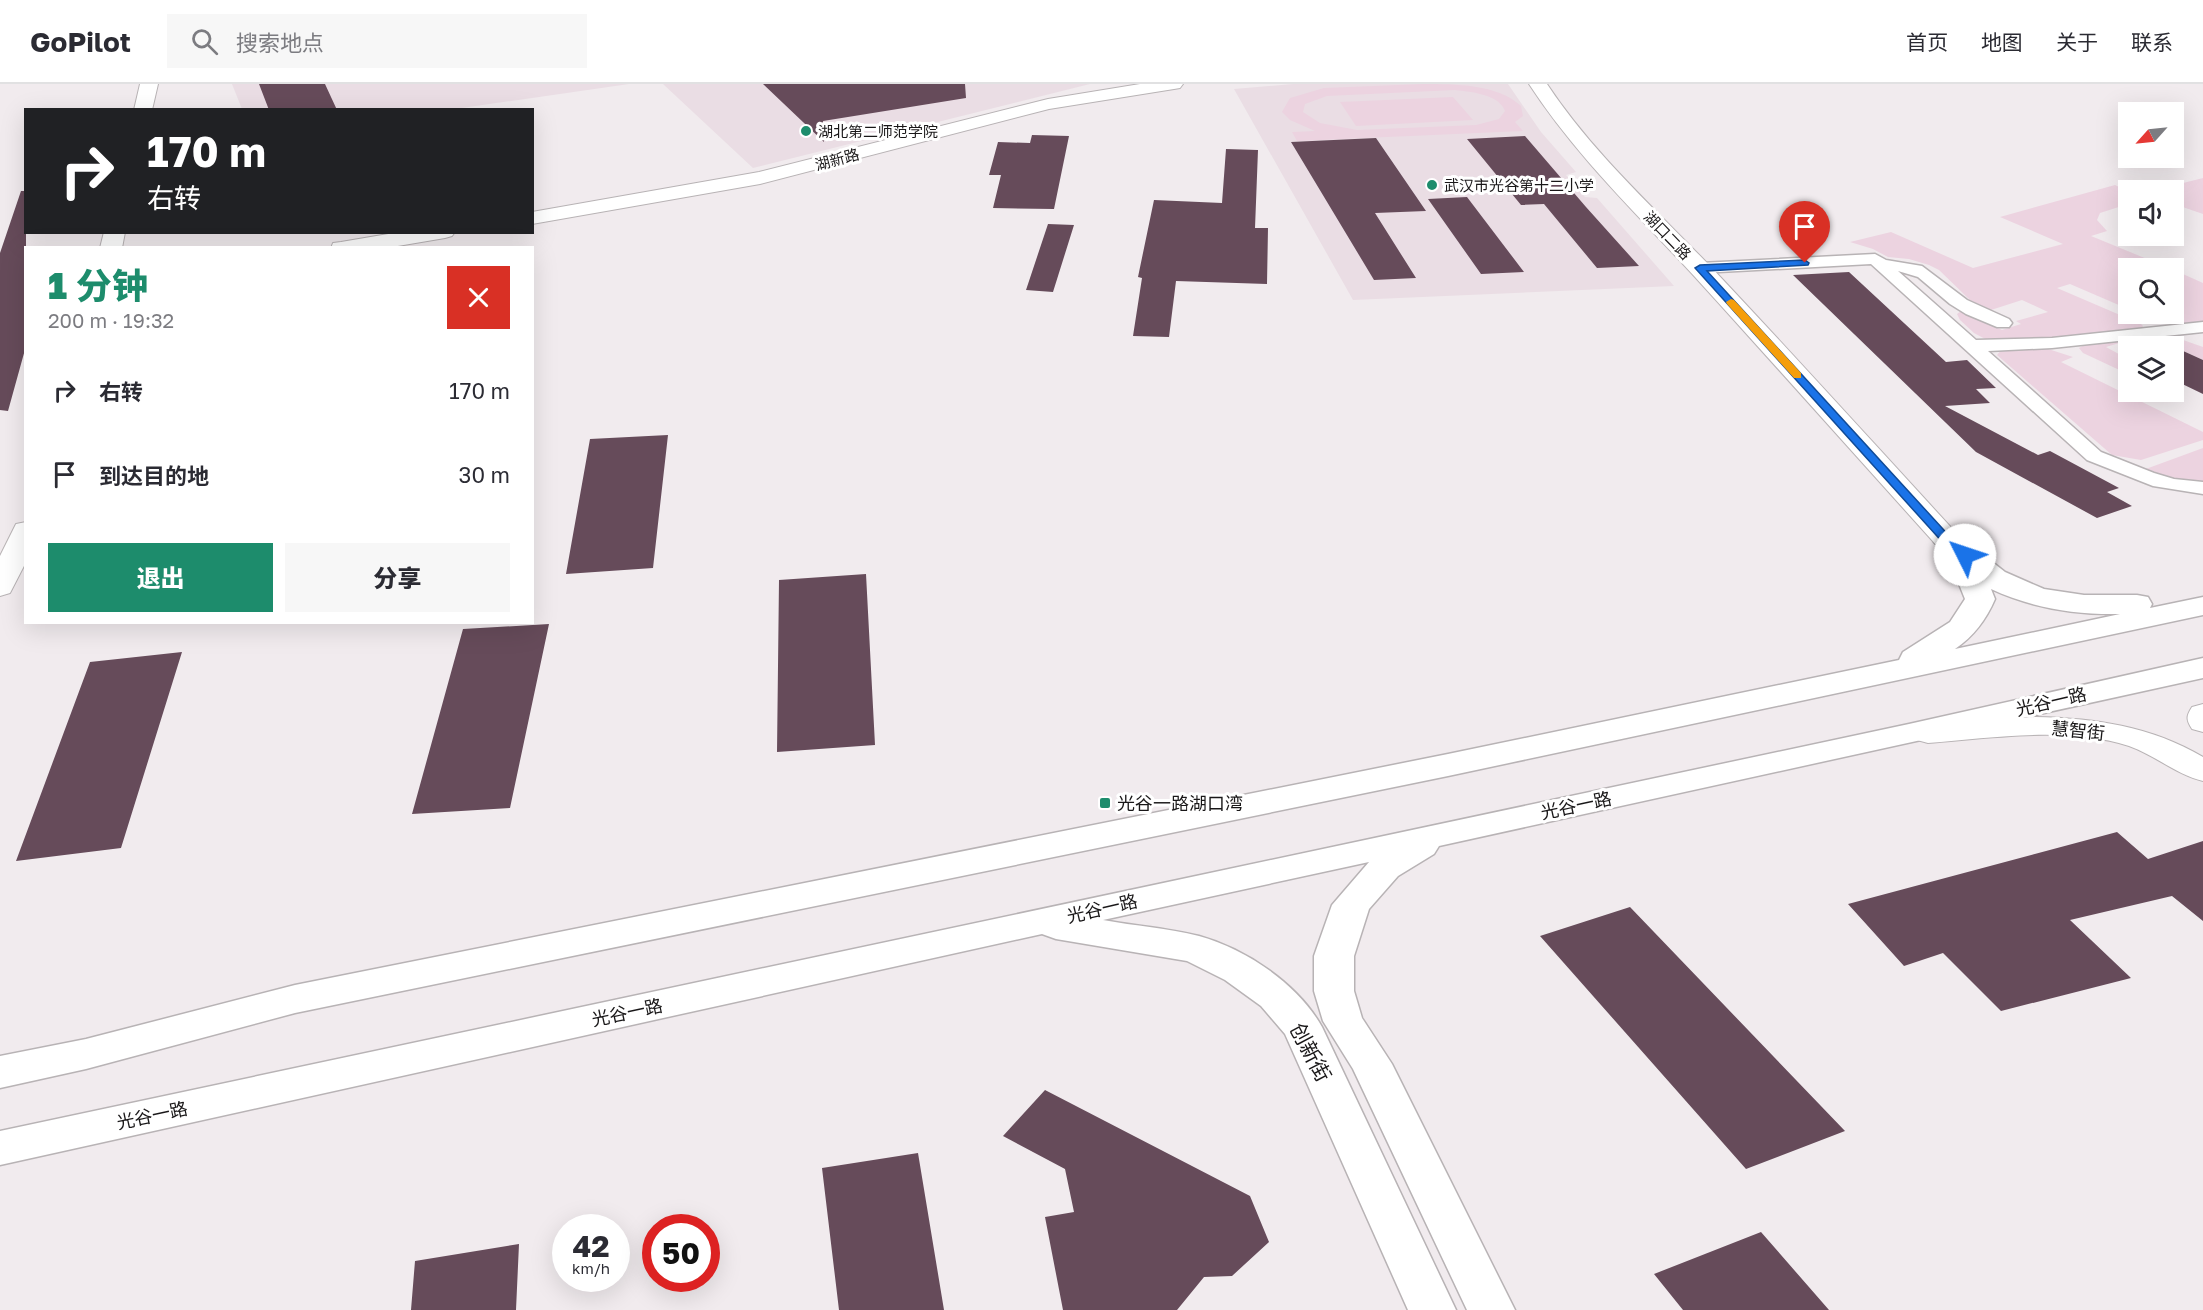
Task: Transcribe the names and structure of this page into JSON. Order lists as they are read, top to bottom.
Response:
{
  "streets": {
    "main road": ["光谷一路", "创新街"],
    "street": ["湖新路", "湖口二路", "慧智街"]
  },
  "crossings": [
    ["光谷一路", "慧智街"],
    ["光谷一路", "创新街"]
  ],
  "places": {
    "other": ["湖北第二师范学院", "武汉市光谷第十二小学"],
    "transit": ["光谷一路湖口湾"]
  },
  "north": "bottom left",
  "page": {
    "header": "GoPilot",
    "search": "搜索地点",
    "nav": [
      "首页",
      "地图",
      "关于",
      "联系"
    ],
    "turn": ["170 m", "右转"],
    "heading": ["1 分钟", "200 m · 19:32"],
    "list": [
      {
        "name": "右转",
        "value": "170 m"
      },
      {
        "name": "到达目的地",
        "value": "30 m"
      }
    ],
    "buttons": ["退出", "分享"],
    "speed": "42 km/h",
    "limit": "50"
  }
}
